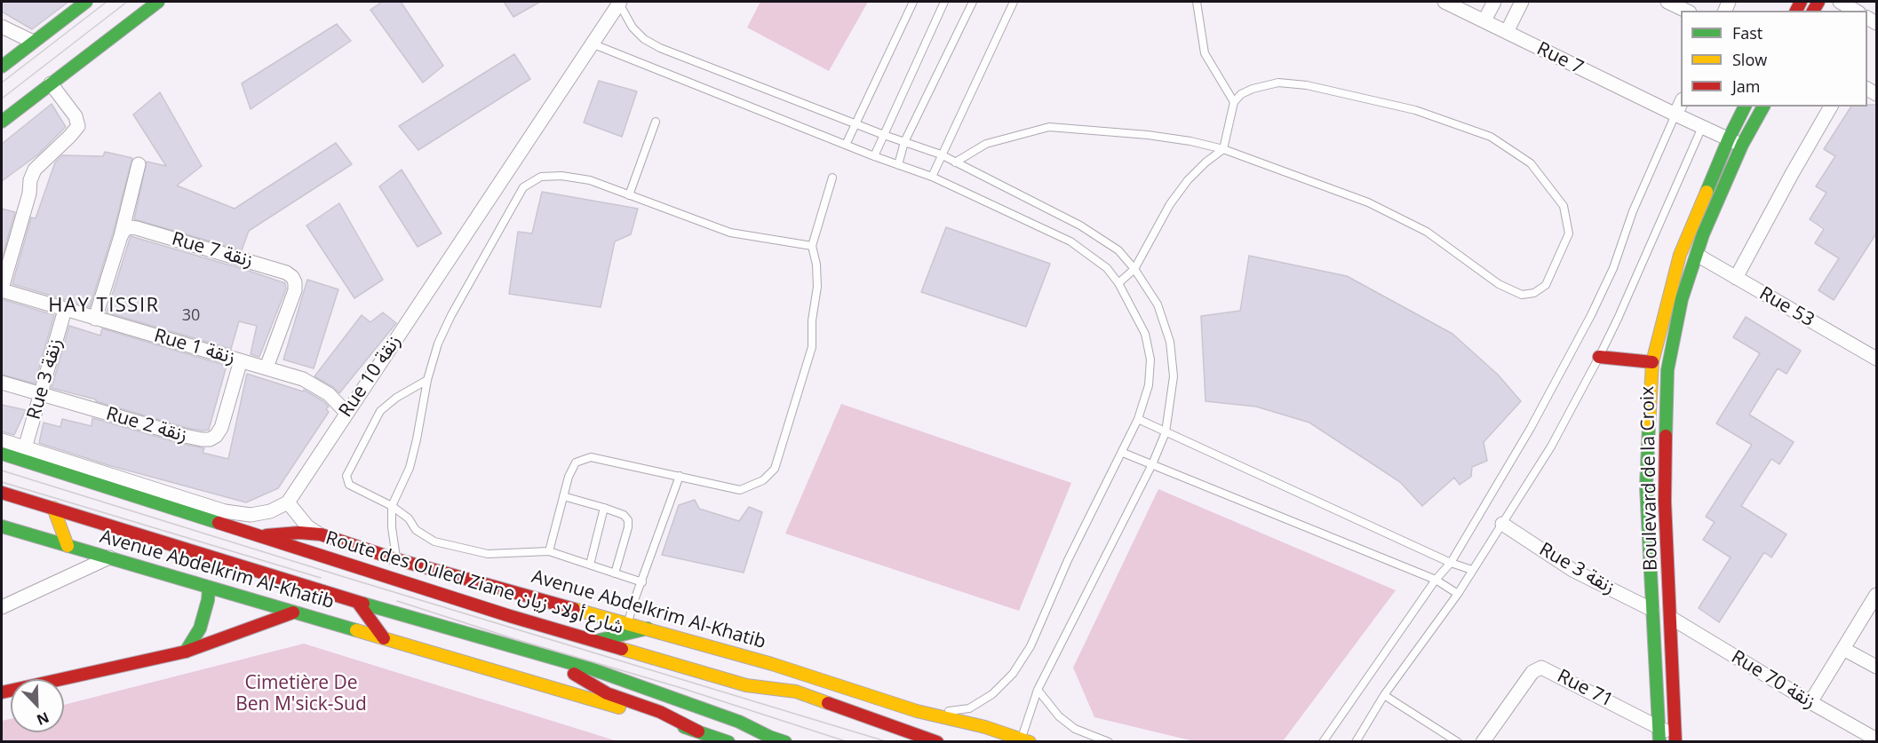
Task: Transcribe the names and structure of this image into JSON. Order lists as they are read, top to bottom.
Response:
{
  "streets": {
    "main road": ["Boulevard de la Croix", "Avenue Abdelkrim Al-Khatib", "Route des Ouled Ziane شارع أولاد زيان"],
    "street": [
      "Rue 7",
      "Rue 7 زنقة",
      "Rue 53",
      "Rue 1 زنقة",
      "Rue 10 زنقة",
      "Rue 3 زنقة",
      "Rue 2 زنقة",
      "Rue 70 زنقة",
      "Rue 71"
    ]
  },
  "crossings": [
    ["Rue 7", "Boulevard de la Croix"],
    ["Rue 7 زنقة", "Rue 1 زنقة"],
    ["Rue 53", "Boulevard de la Croix"],
    ["Rue 1 زنقة", "Rue 10 زنقة"],
    ["Rue 1 زنقة", "Rue 3 زنقة"],
    ["Rue 1 زنقة", "Rue 2 زنقة"],
    ["Rue 3 زنقة", "Rue 2 زنقة"],
    ["Rue 3 زنقة", "Boulevard de la Croix"],
    ["Boulevard de la Croix", "Rue 70 زنقة"],
    ["Boulevard de la Croix", "Rue 71"],
    ["Avenue Abdelkrim Al-Khatib", "Route des Ouled Ziane شارع أولاد زيان"]
  ],
  "districts": ["HAY TISSIR"],
  "parks": ["Cimetière De Ben M'sick-Sud"],
  "house_numbers": ["30"],
  "legend": ["Fast", "Slow", "Jam"],
  "north": "bottom right"
}
